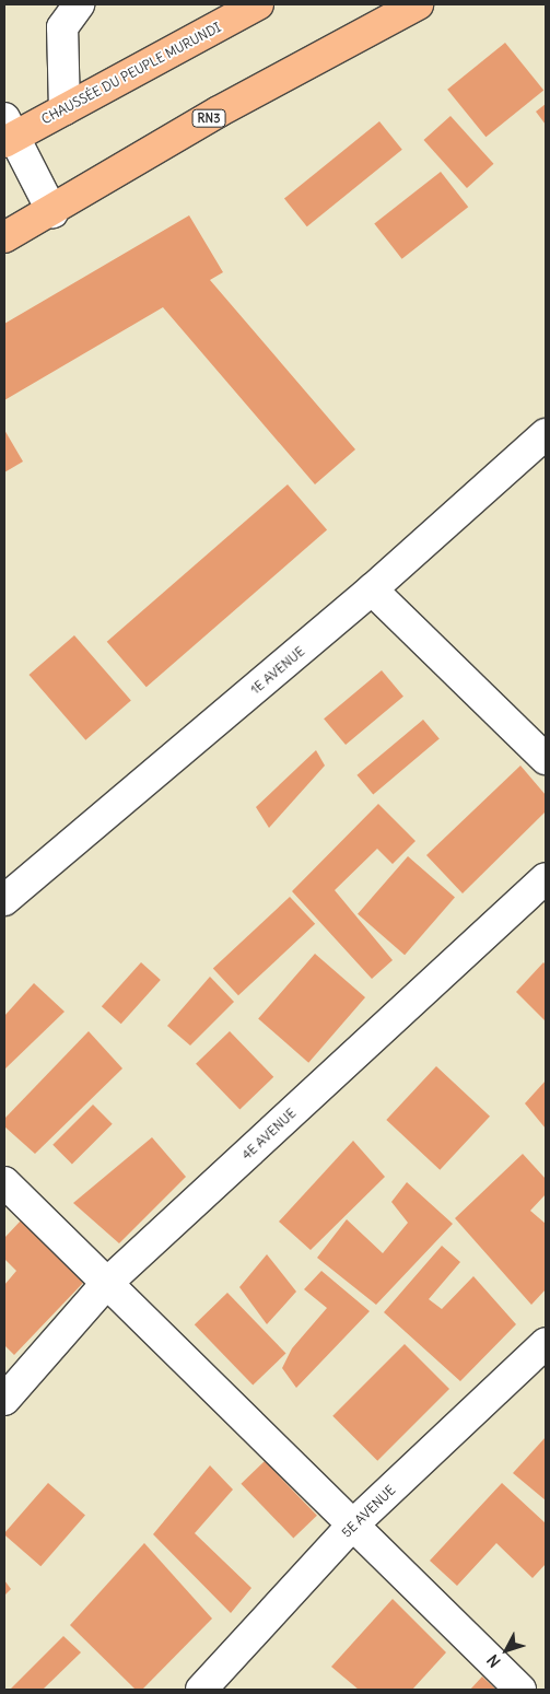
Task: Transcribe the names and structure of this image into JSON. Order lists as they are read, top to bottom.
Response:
{
  "streets": {
    "highway": ["CHAUSSÉE DU PEUPLE MURUNDI", "RN3"],
    "street": ["1E AVENUE", "4E AVENUE", "5E AVENUE"]
  },
  "north": "bottom left"
}
